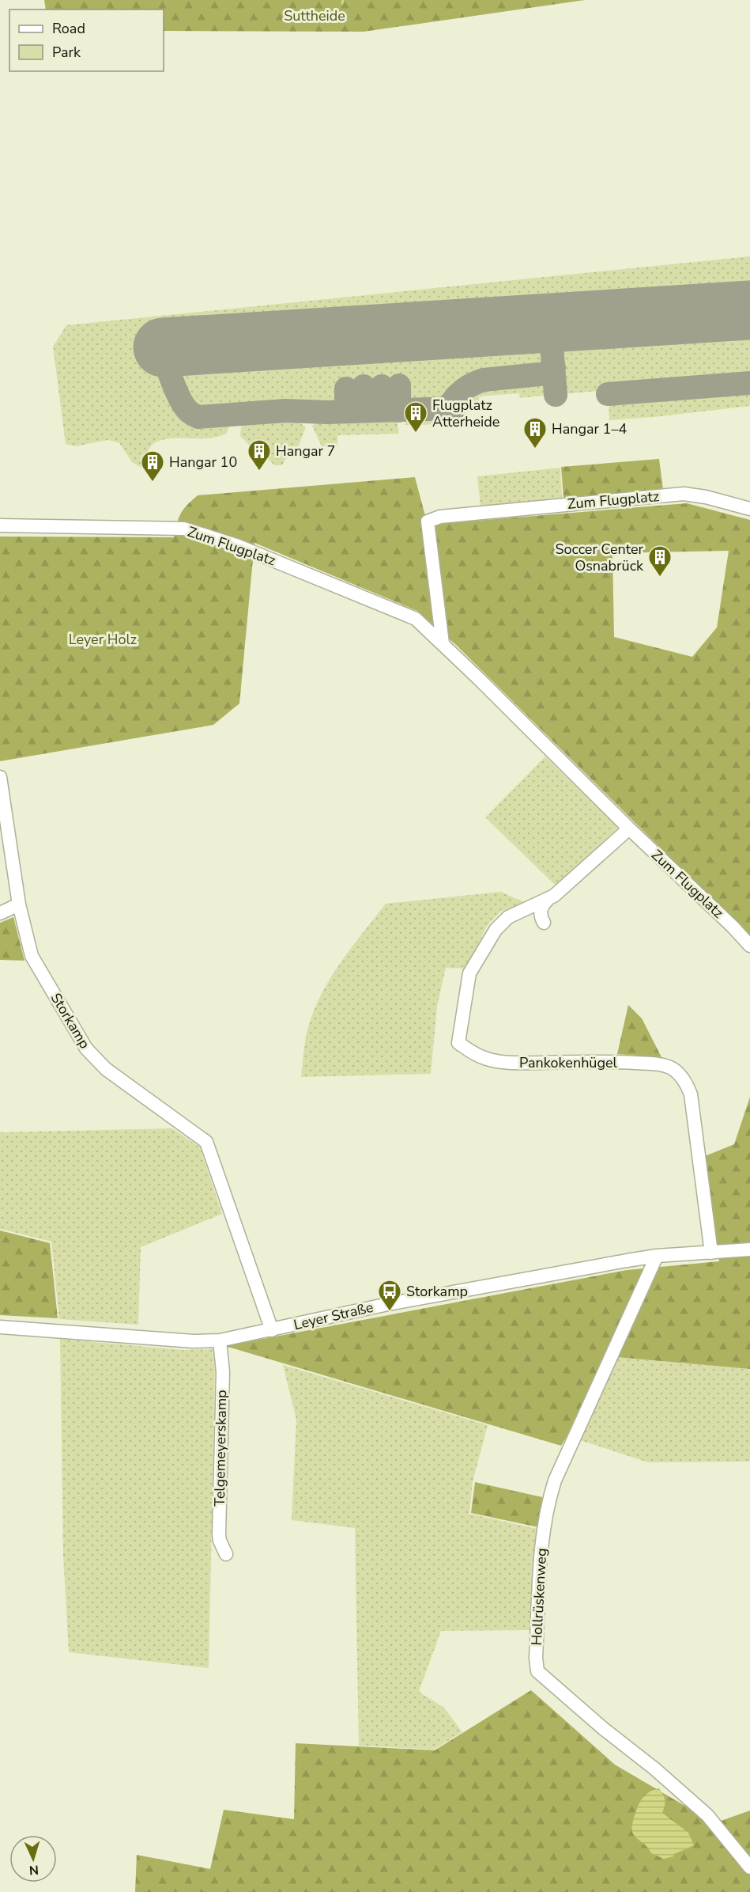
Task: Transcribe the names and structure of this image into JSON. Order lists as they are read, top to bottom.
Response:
{
  "streets": {
    "street": [
      "Zum Flugplatz",
      "Storkamp",
      "Pankokenhügel",
      "Leyer Straße",
      "Telgemeyerskamp",
      "Hollrüskenweg"
    ]
  },
  "crossings": [
    ["Zum Flugplatz", "Pankokenhügel"],
    ["Storkamp", "Leyer Straße"],
    ["Pankokenhügel", "Leyer Straße"],
    ["Leyer Straße", "Telgemeyerskamp"],
    ["Leyer Straße", "Hollrüskenweg"]
  ],
  "parks": ["Suttheide", "Leyer Holz"],
  "places": {
    "building": [
      "Flugplatz Atterheide",
      "Hangar 1–4",
      "Hangar 7",
      "Hangar 10",
      "Soccer Center Osnabrück"
    ],
    "bus stop": ["Storkamp"]
  },
  "legend": ["Road", "Park"],
  "north": "bottom"
}
